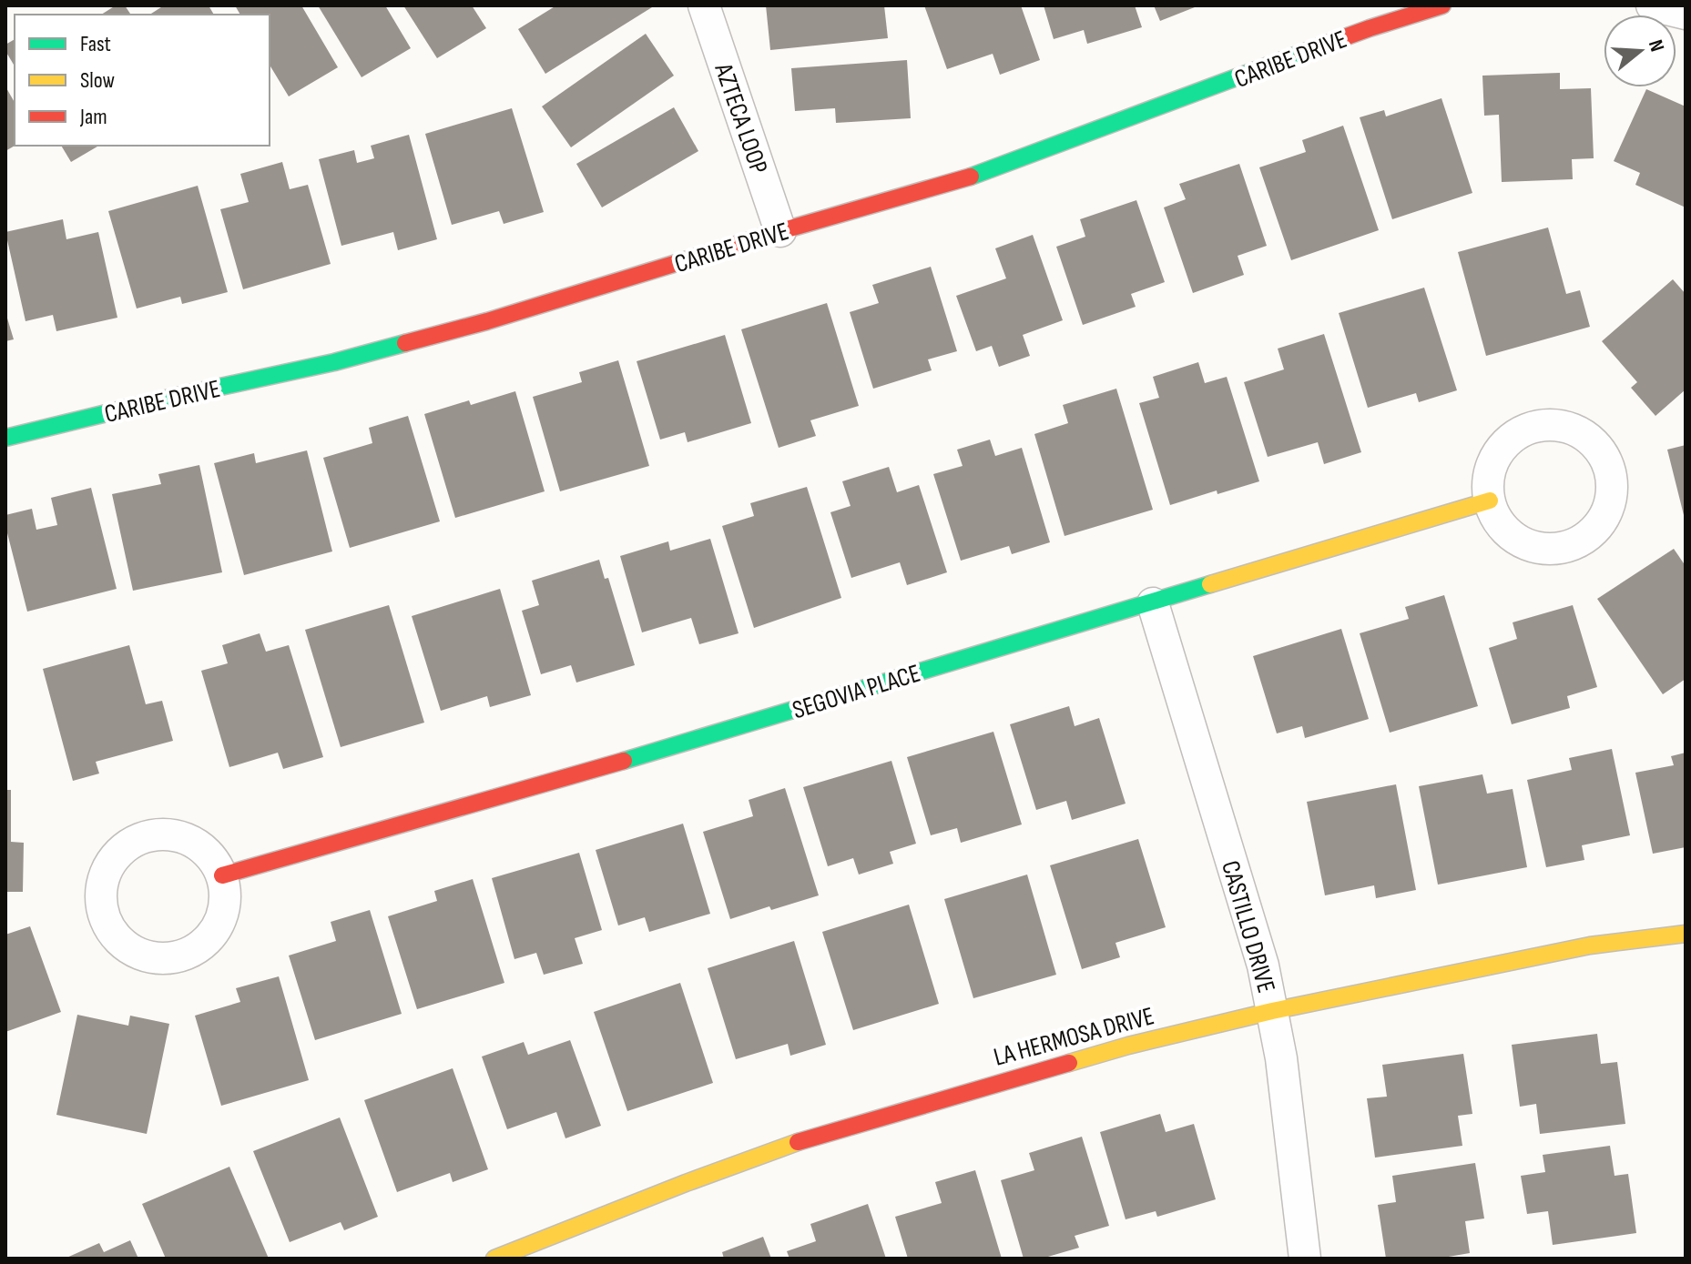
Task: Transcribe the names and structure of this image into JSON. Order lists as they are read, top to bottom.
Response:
{
  "streets": {
    "street": [
      "CARIBE DRIVE",
      "AZTECA LOOP",
      "SEGOVIA PLACE",
      "CASTILLO DRIVE",
      "LA HERMOSA DRIVE"
    ]
  },
  "crossings": [
    ["CARIBE DRIVE", "AZTECA LOOP"],
    ["SEGOVIA PLACE", "CASTILLO DRIVE"],
    ["CASTILLO DRIVE", "LA HERMOSA DRIVE"]
  ],
  "legend": ["Fast", "Slow", "Jam"],
  "north": "right"
}
